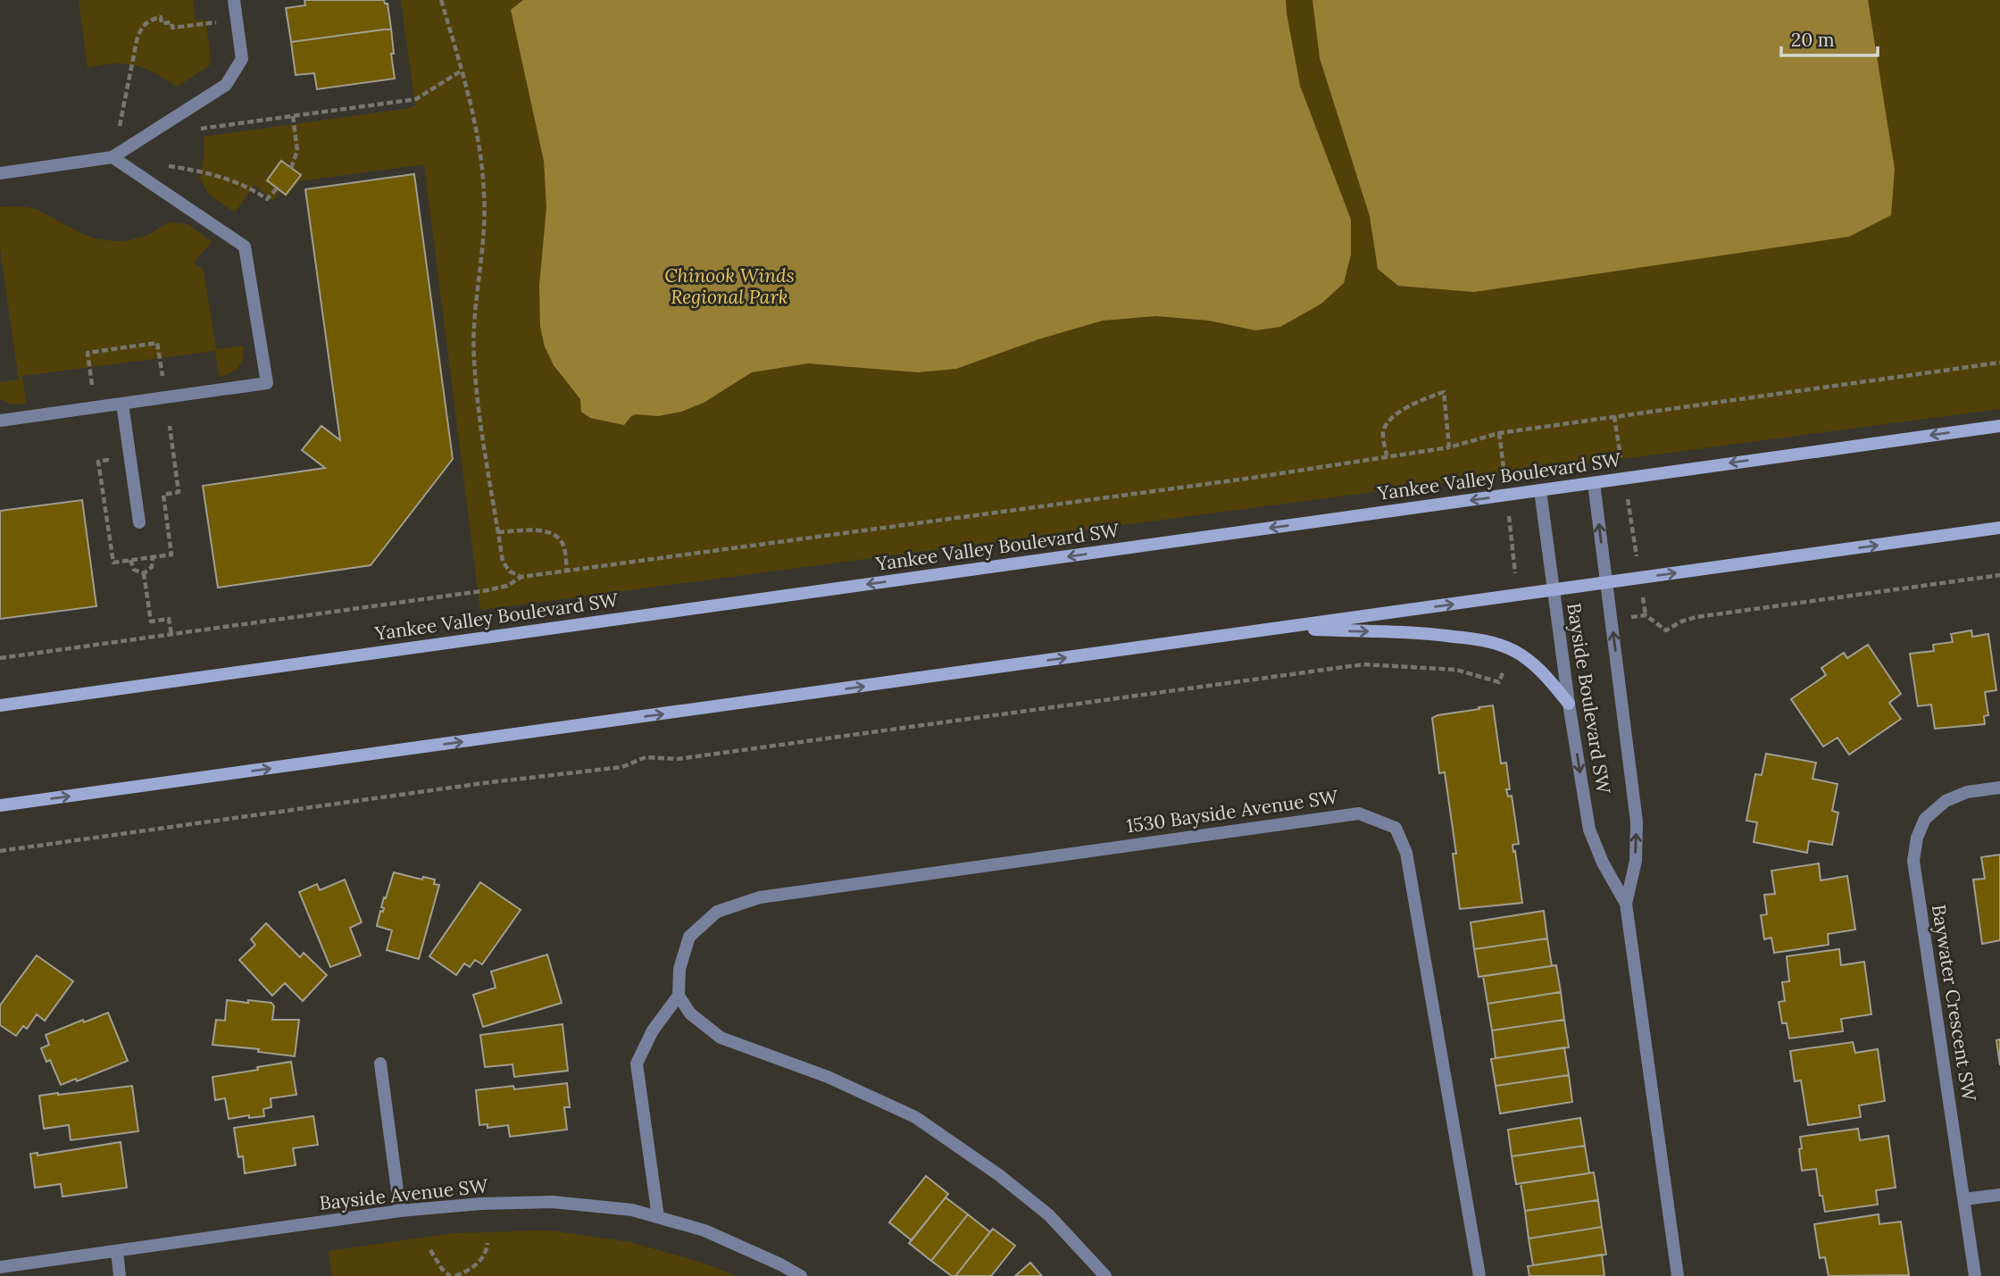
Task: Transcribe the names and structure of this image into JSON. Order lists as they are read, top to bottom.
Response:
{
  "streets": {
    "main road": ["Yankee Valley Boulevard SW"],
    "street": [
      "Bayside Boulevard SW",
      "1530 Bayside Avenue SW",
      "Baywater Crescent SW",
      "Bayside Avenue SW"
    ]
  },
  "crossings": [
    ["Yankee Valley Boulevard SW", "Bayside Boulevard SW"]
  ],
  "parks": ["Chinook Winds Regional Park"],
  "scale_bar": "20 m"
}
